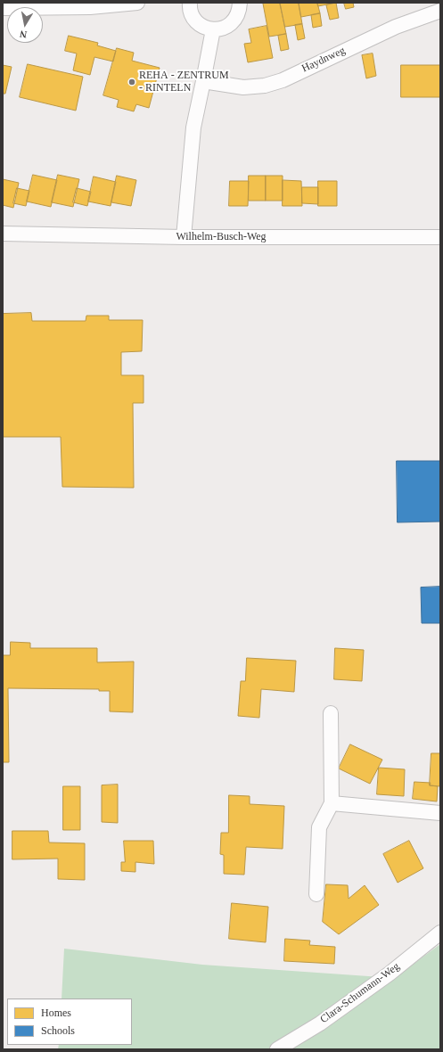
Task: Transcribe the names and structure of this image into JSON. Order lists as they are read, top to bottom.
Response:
{
  "streets": {
    "street": ["Haydnweg", "Wilhelm-Busch-Weg", "Clara-Schumann-Weg"]
  },
  "places": ["REHA - ZENTRUM - RINTELN"],
  "legend": ["Homes", "Schools"],
  "north": "bottom"
}
